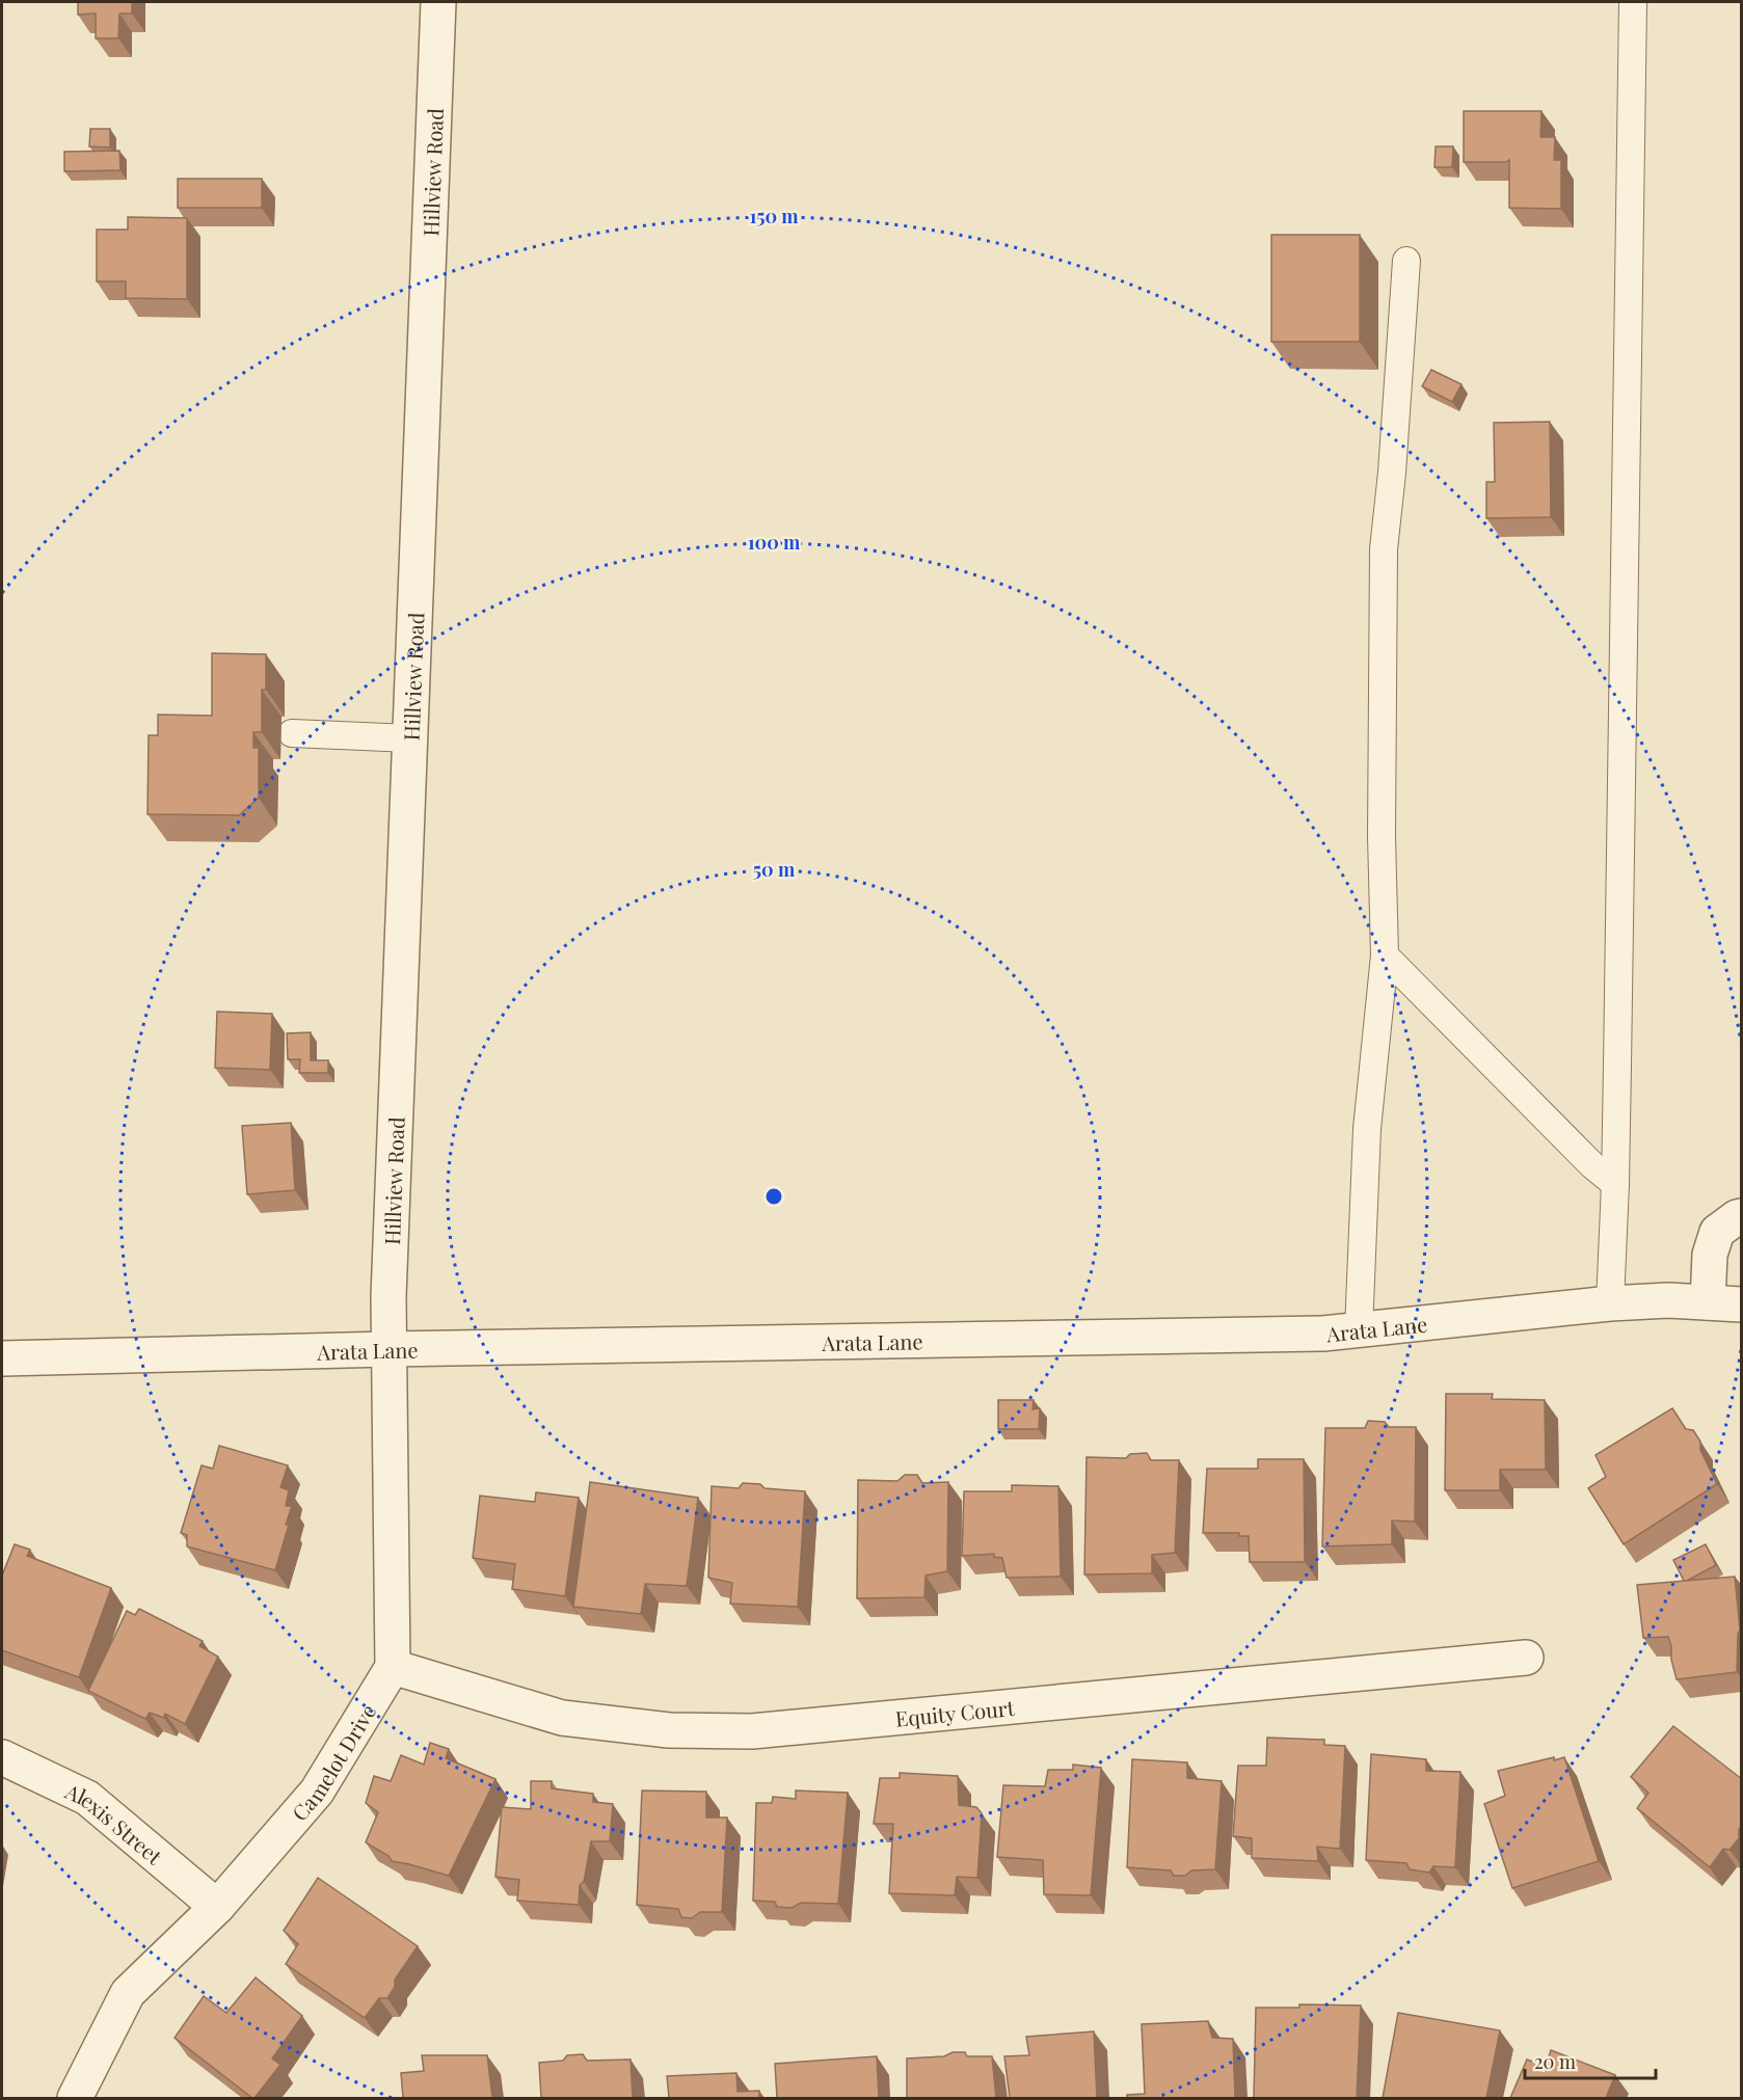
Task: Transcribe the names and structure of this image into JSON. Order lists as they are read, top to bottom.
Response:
{
  "streets": {
    "street": [
      "Hillview Road",
      "Arata Lane",
      "Equity Court",
      "Camelot Drive",
      "Alexis Street"
    ]
  },
  "crossings": [
    ["Hillview Road", "Arata Lane"],
    ["Equity Court", "Camelot Drive"],
    ["Camelot Drive", "Alexis Street"]
  ],
  "scale_bar": "20 m",
  "rings": ["150 m", "100 m", "50 m"]
}
